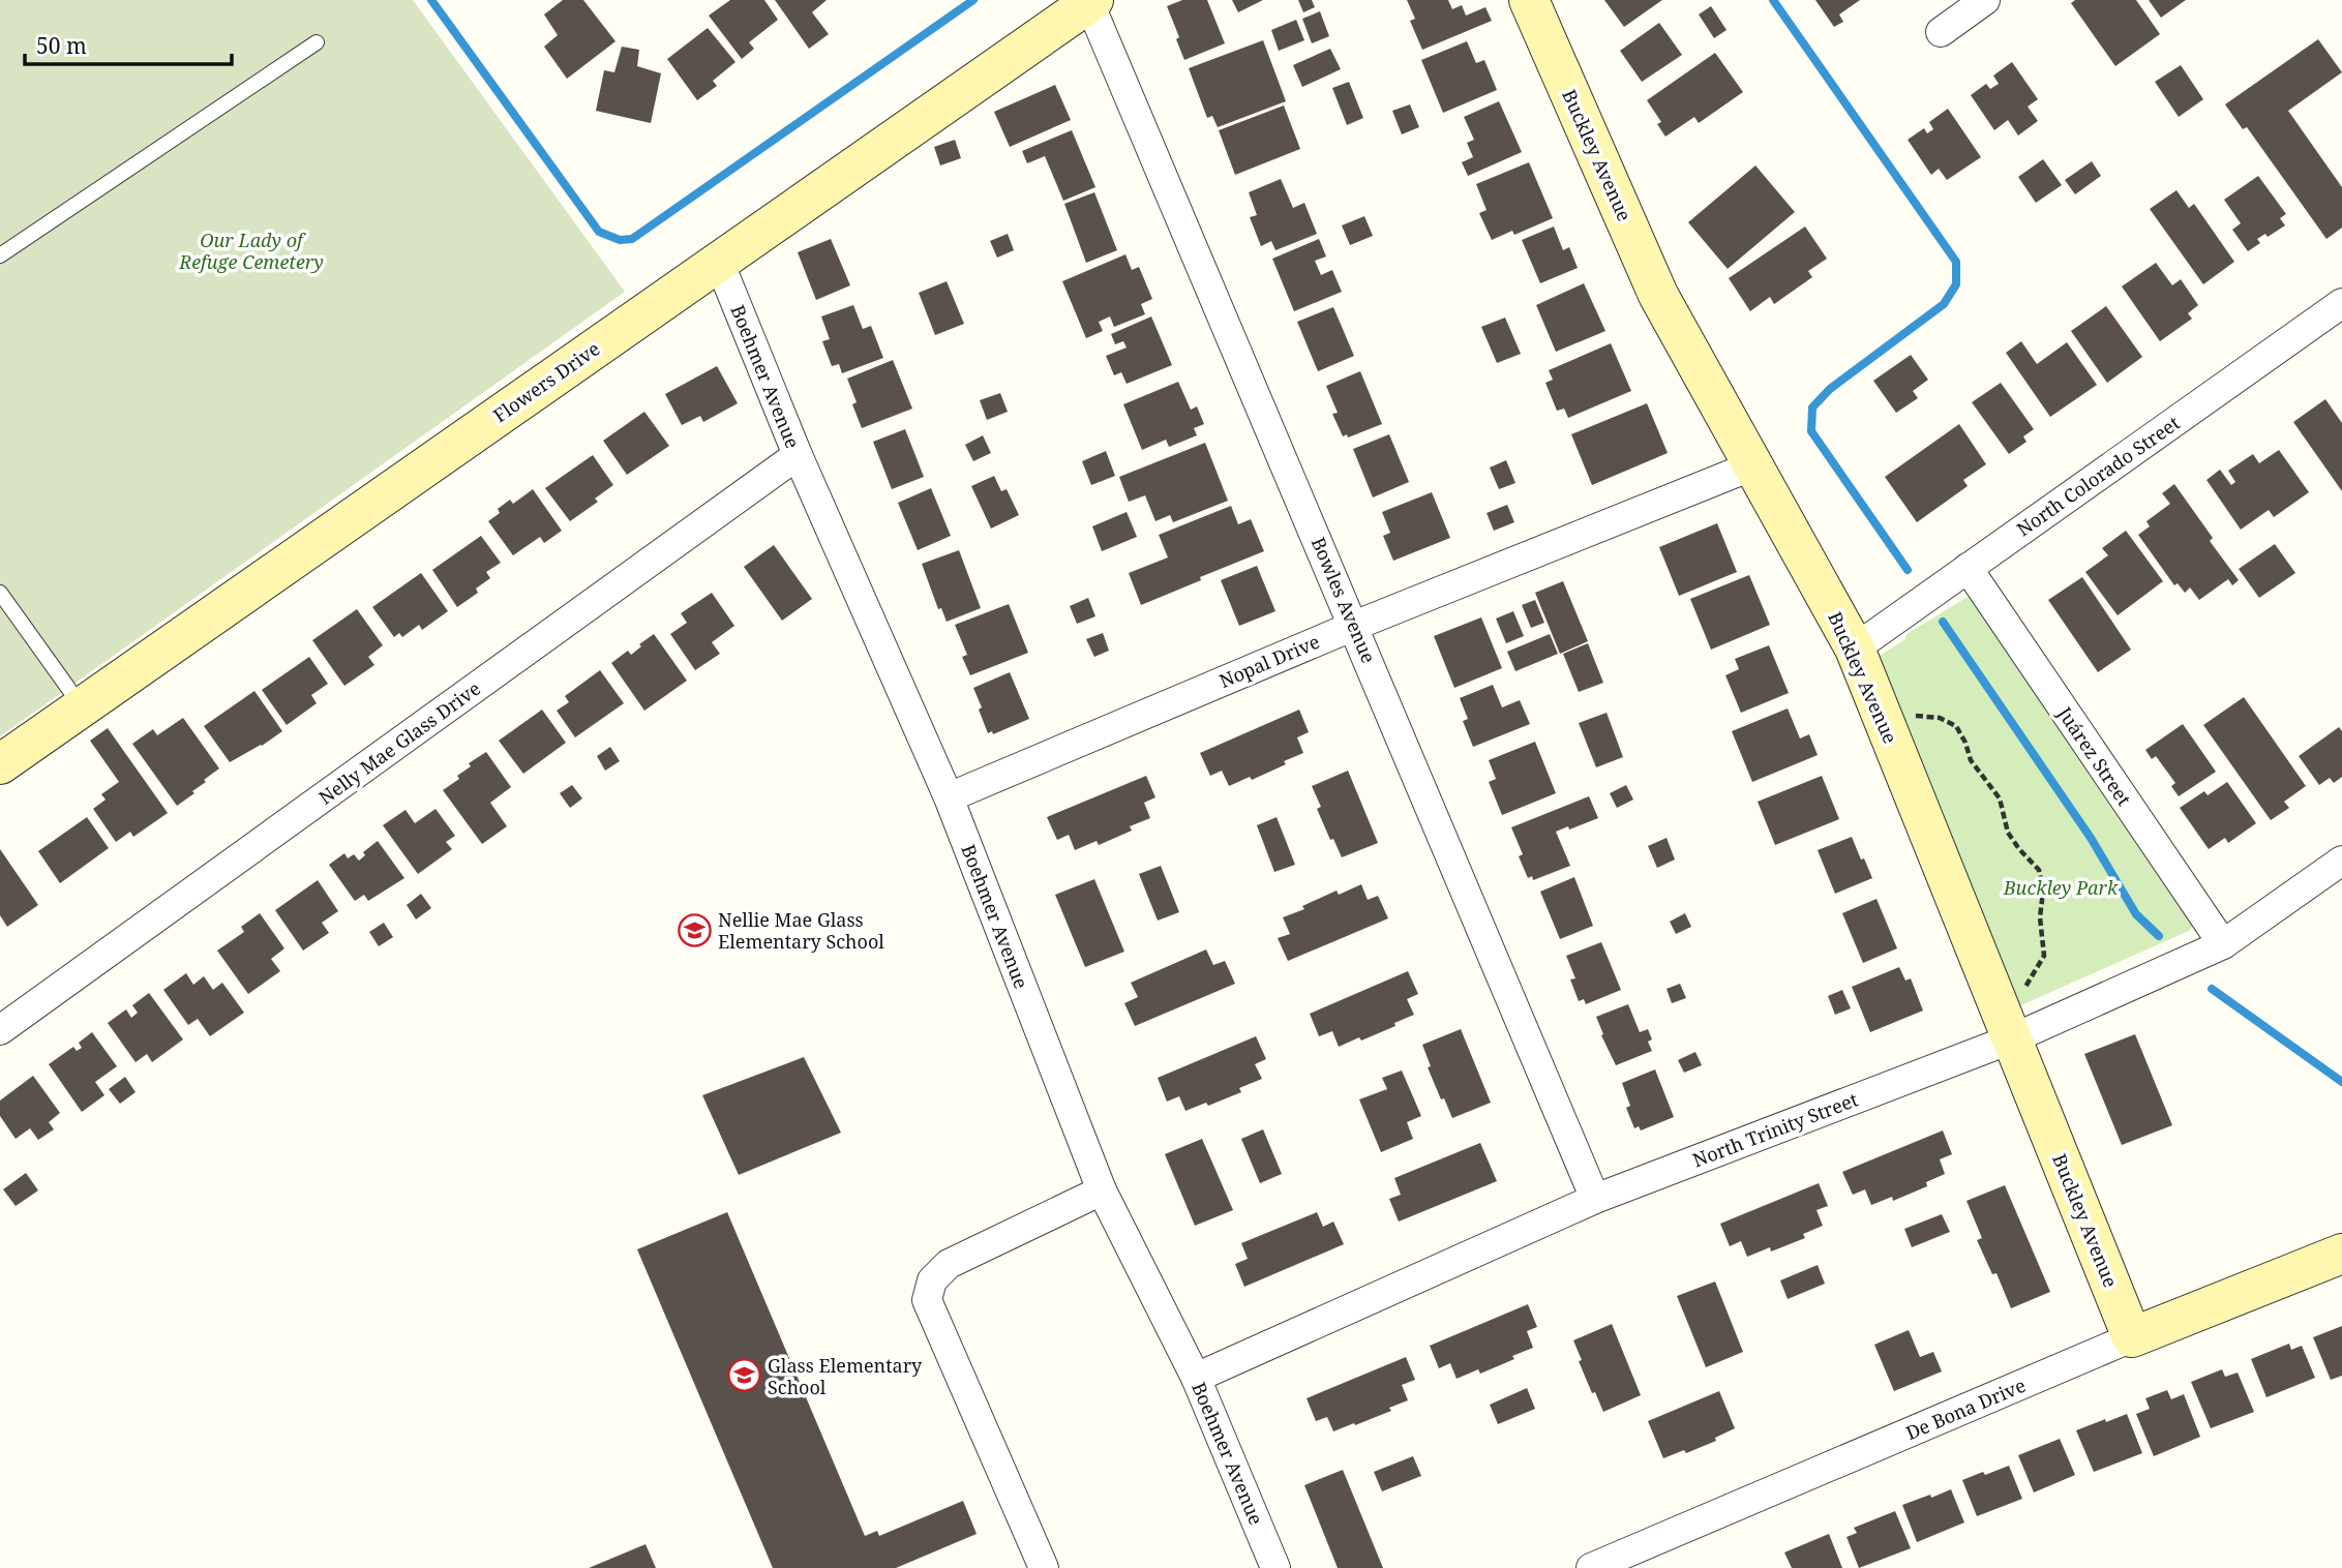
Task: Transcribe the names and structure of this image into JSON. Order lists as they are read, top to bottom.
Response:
{
  "streets": {
    "street": [
      "Buckley Avenue",
      "Boehmer Avenue",
      "Flowers Drive",
      "North Colorado Street",
      "Bowles Avenue",
      "Nopal Drive",
      "Nelly Mae Glass Drive",
      "Juárez Street",
      "North Trinity Street",
      "De Bona Drive"
    ]
  },
  "crossings": [
    ["Buckley Avenue", "North Colorado Street"],
    ["Buckley Avenue", "Nopal Drive"],
    ["Buckley Avenue", "North Trinity Street"],
    ["Buckley Avenue", "De Bona Drive"],
    ["Boehmer Avenue", "Flowers Drive"],
    ["Boehmer Avenue", "Nopal Drive"],
    ["Boehmer Avenue", "Nelly Mae Glass Drive"],
    ["Boehmer Avenue", "North Trinity Street"],
    ["Flowers Drive", "Bowles Avenue"],
    ["North Colorado Street", "Juárez Street"],
    ["Bowles Avenue", "Nopal Drive"],
    ["Bowles Avenue", "North Trinity Street"],
    ["Juárez Street", "North Trinity Street"]
  ],
  "parks": ["Our Lady of Refuge Cemetery", "Buckley Park"],
  "places": {
    "school or university": ["Nellie Mae Glass Elementary School", "Glass Elementary School"]
  },
  "scale_bar": "50 m"
}
